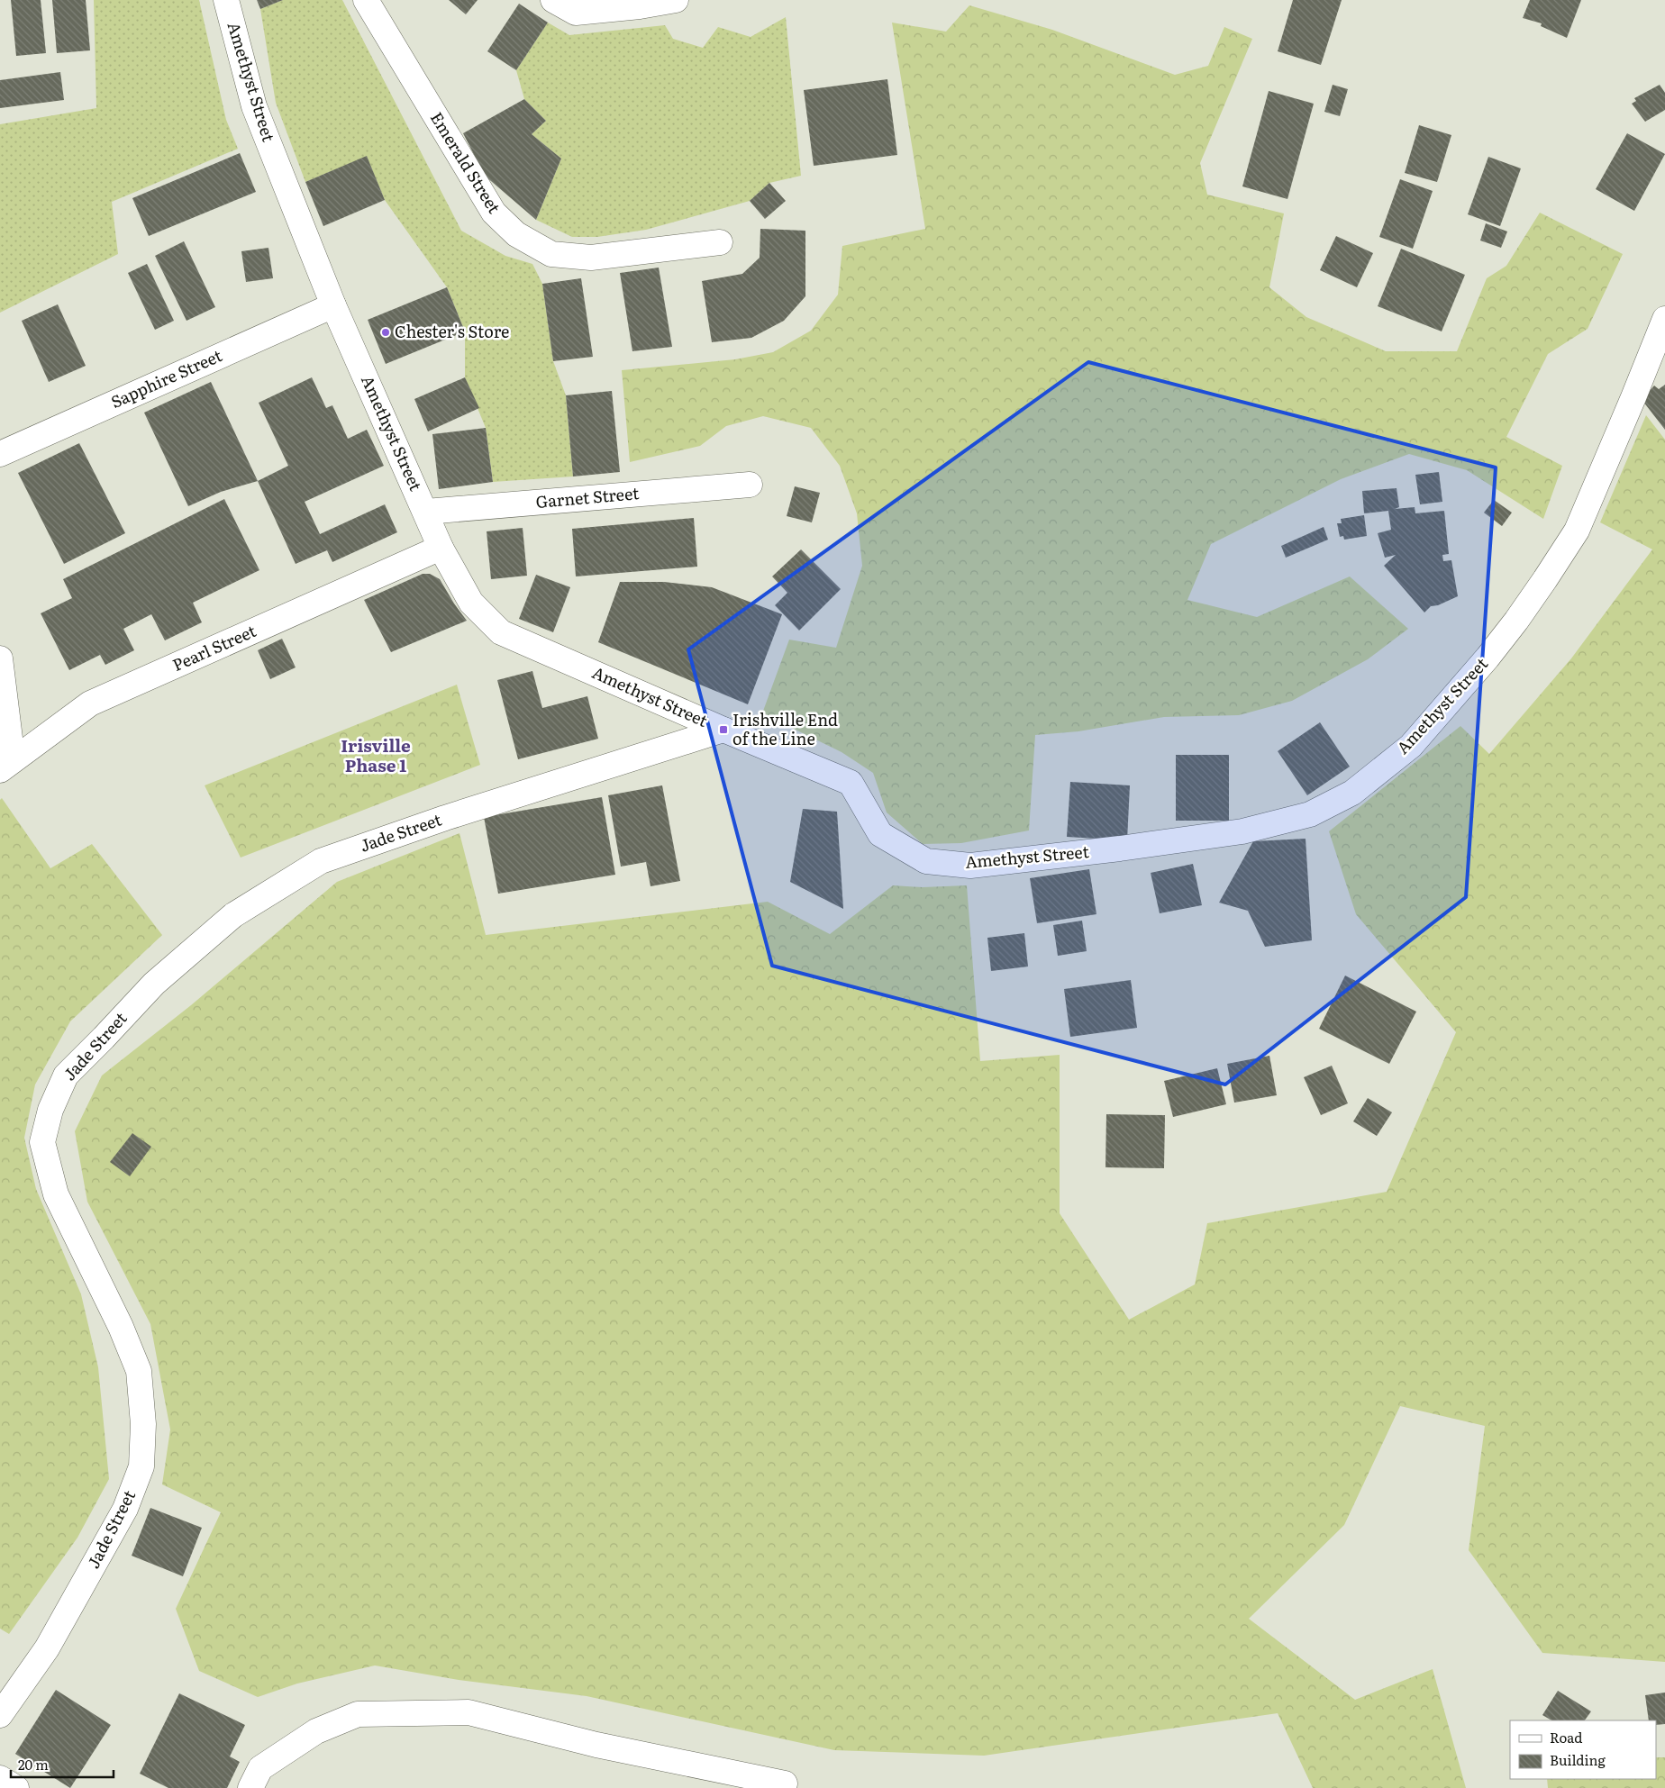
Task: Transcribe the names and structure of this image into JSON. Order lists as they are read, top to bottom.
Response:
{
  "streets": {
    "street": [
      "Amethyst Street",
      "Emerald Street",
      "Sapphire Street",
      "Garnet Street",
      "Pearl Street",
      "Jade Street"
    ]
  },
  "crossings": [
    ["Amethyst Street", "Sapphire Street"],
    ["Amethyst Street", "Garnet Street"],
    ["Amethyst Street", "Pearl Street"],
    ["Amethyst Street", "Jade Street"]
  ],
  "districts": ["Irisville Phase 1"],
  "places": {
    "other": ["Chester's Store"],
    "transit": ["Irishville End of the Line"]
  },
  "legend": ["Road", "Building"],
  "scale_bar": "20 m"
}
